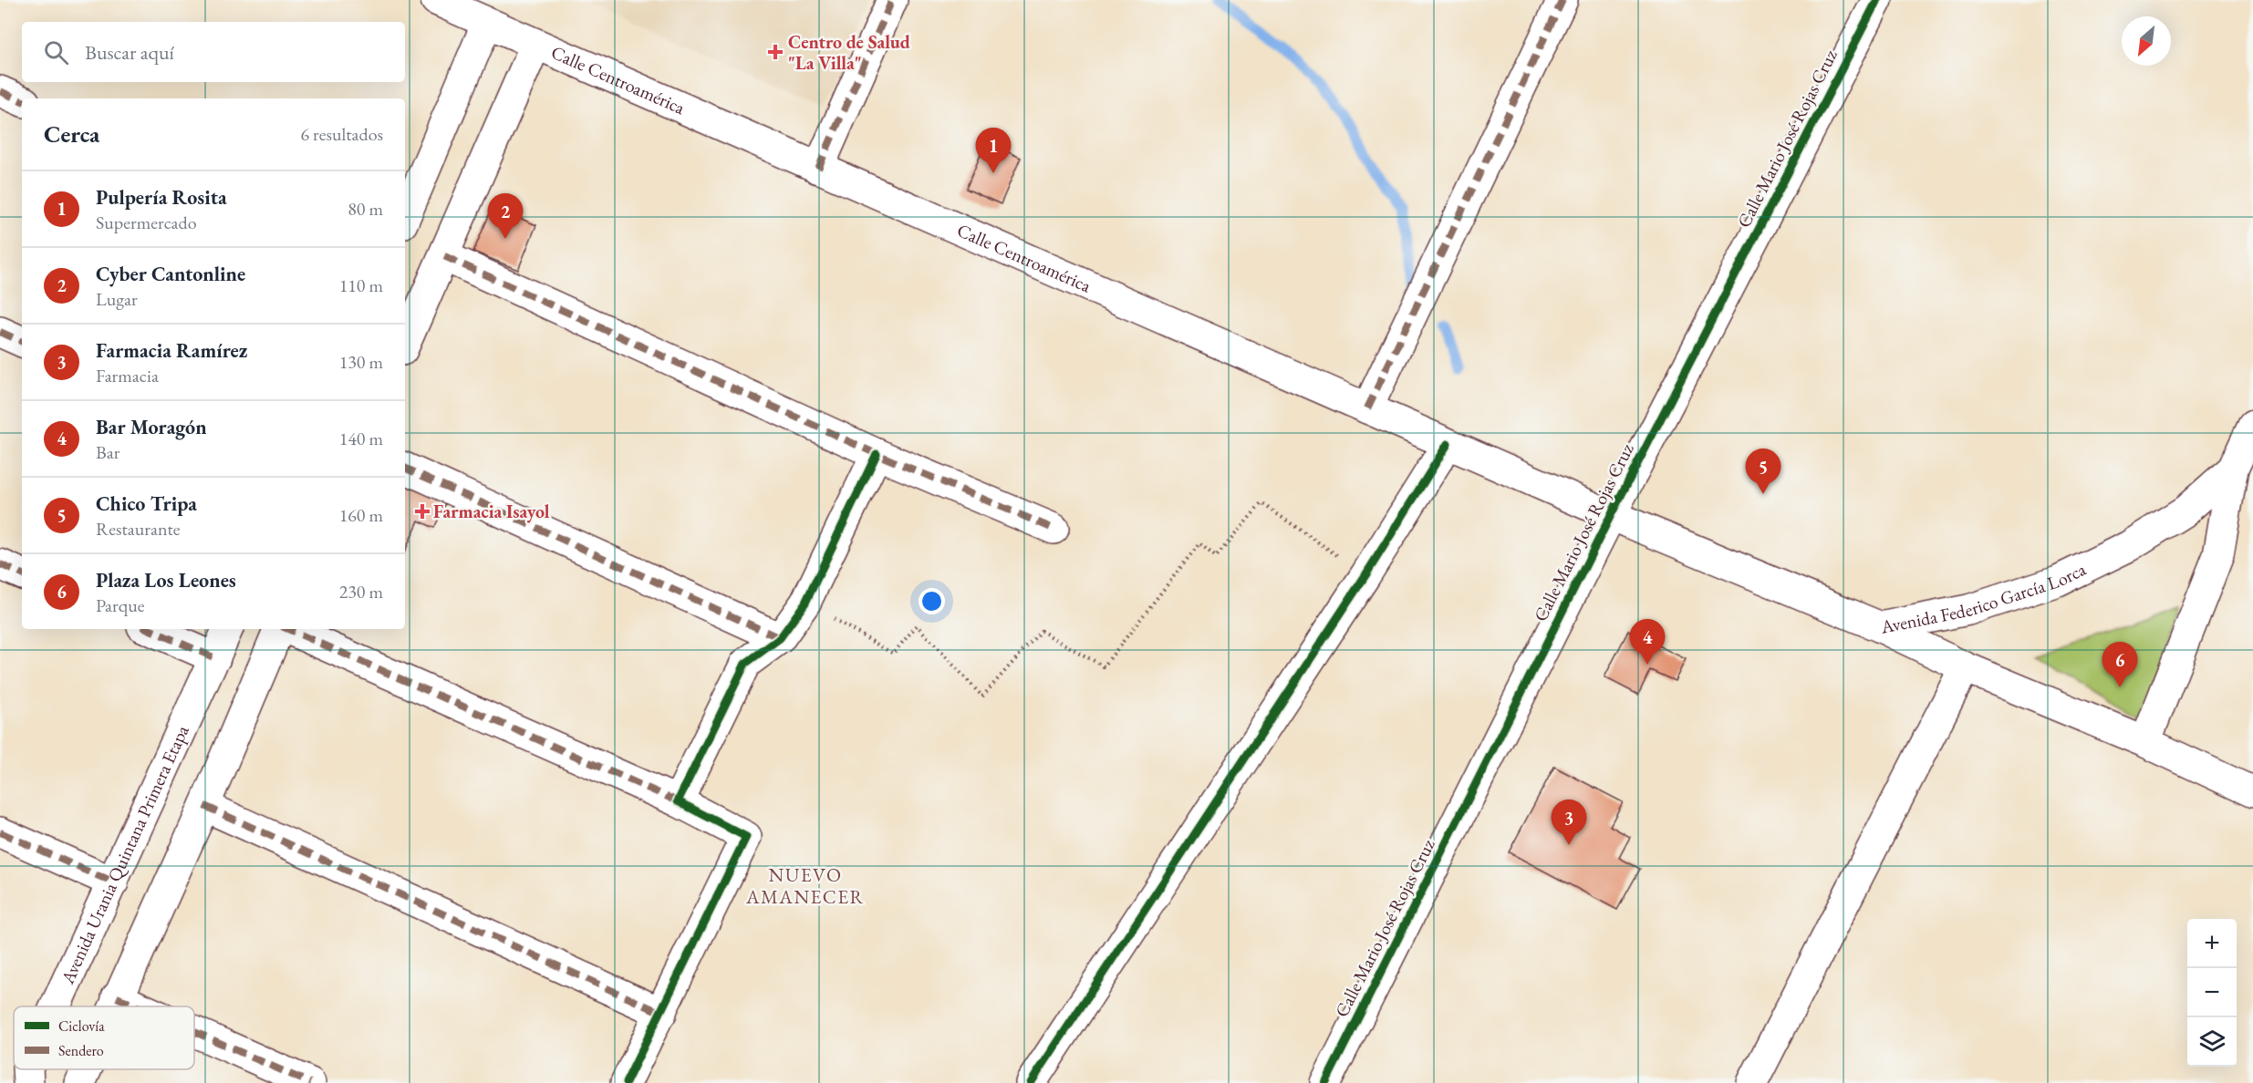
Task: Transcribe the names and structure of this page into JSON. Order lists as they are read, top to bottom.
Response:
{
  "streets": {
    "street": [
      "Calle Centroamérica",
      "Calle Mario José Rojas Cruz",
      "Avenida Federico García Lorca",
      "Avenida Urania Quintana Primera Etapa"
    ]
  },
  "crossings": [
    ["Calle Centroamérica", "Calle Mario José Rojas Cruz"],
    ["Calle Centroamérica", "Avenida Federico García Lorca"],
    ["Calle Mario José Rojas Cruz", "Avenida Federico García Lorca"]
  ],
  "districts": ["NUEVO AMANECER"],
  "places": {
    "health": ["Centro de Salud \"La Villa\"", "Farmacia Isayol"]
  },
  "legend": ["Ciclovía", "Sendero"],
  "north": "bottom left",
  "page": {
    "search": "Buscar aquí",
    "heading": ["Cerca", "6 resultados"],
    "pins": [
      "1",
      "2",
      "5",
      "4",
      "6",
      "3"
    ],
    "list": [
      {
        "mark": "1",
        "name": "Pulpería Rosita",
        "note": "Supermercado",
        "value": "80 m"
      },
      {
        "mark": "2",
        "name": "Cyber Cantonline",
        "note": "Lugar",
        "value": "110 m"
      },
      {
        "mark": "3",
        "name": "Farmacia Ramírez",
        "note": "Farmacia",
        "value": "130 m"
      },
      {
        "mark": "4",
        "name": "Bar Moragón",
        "note": "Bar",
        "value": "140 m"
      },
      {
        "mark": "5",
        "name": "Chico Tripa",
        "note": "Restaurante",
        "value": "160 m"
      },
      {
        "mark": "6",
        "name": "Plaza Los Leones",
        "note": "Parque",
        "value": "230 m"
      }
    ],
    "map_buttons": ["+", "−"]
  }
}
